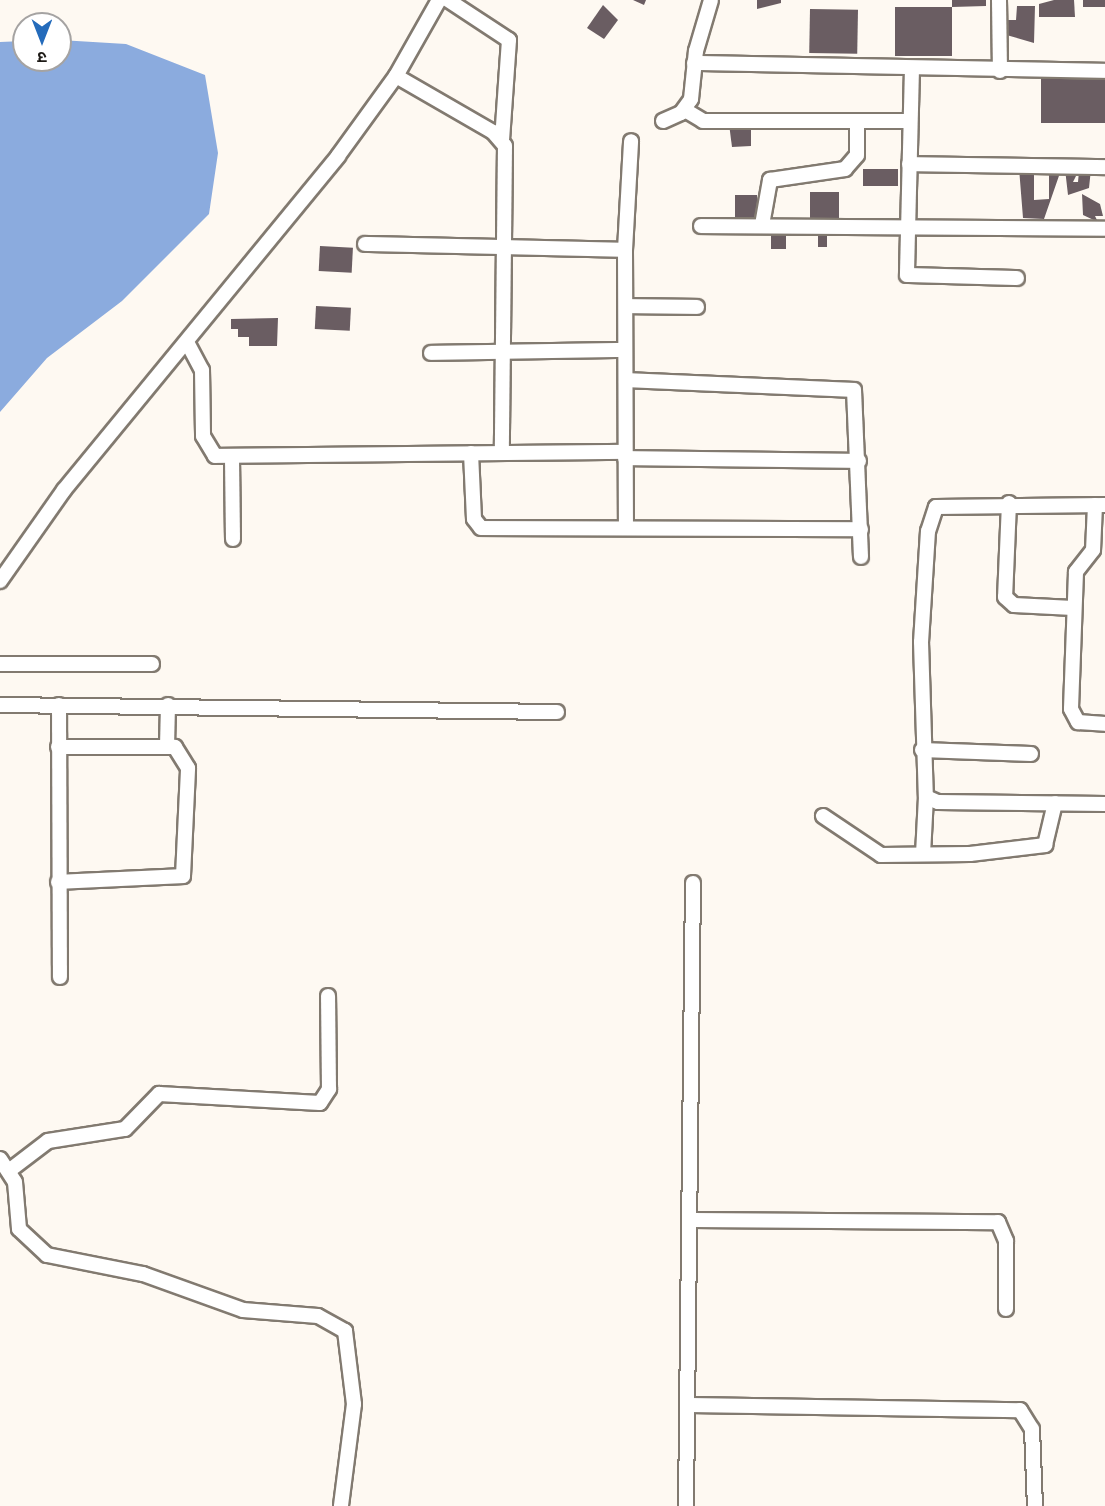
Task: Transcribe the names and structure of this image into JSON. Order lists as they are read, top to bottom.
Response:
{
  "north": "bottom"
}
